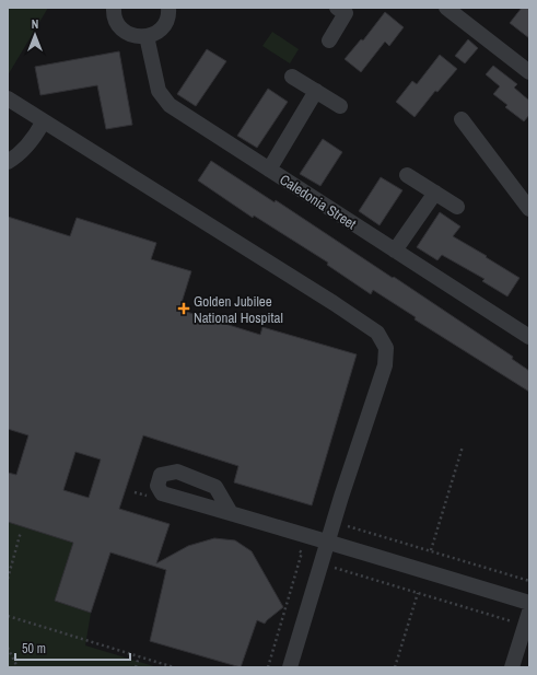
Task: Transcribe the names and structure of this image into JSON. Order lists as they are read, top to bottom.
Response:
{
  "streets": {
    "street": ["Caledonia Street"]
  },
  "places": {
    "health": ["Golden Jubilee National Hospital"]
  },
  "scale_bar": "50 m",
  "north": "top"
}
